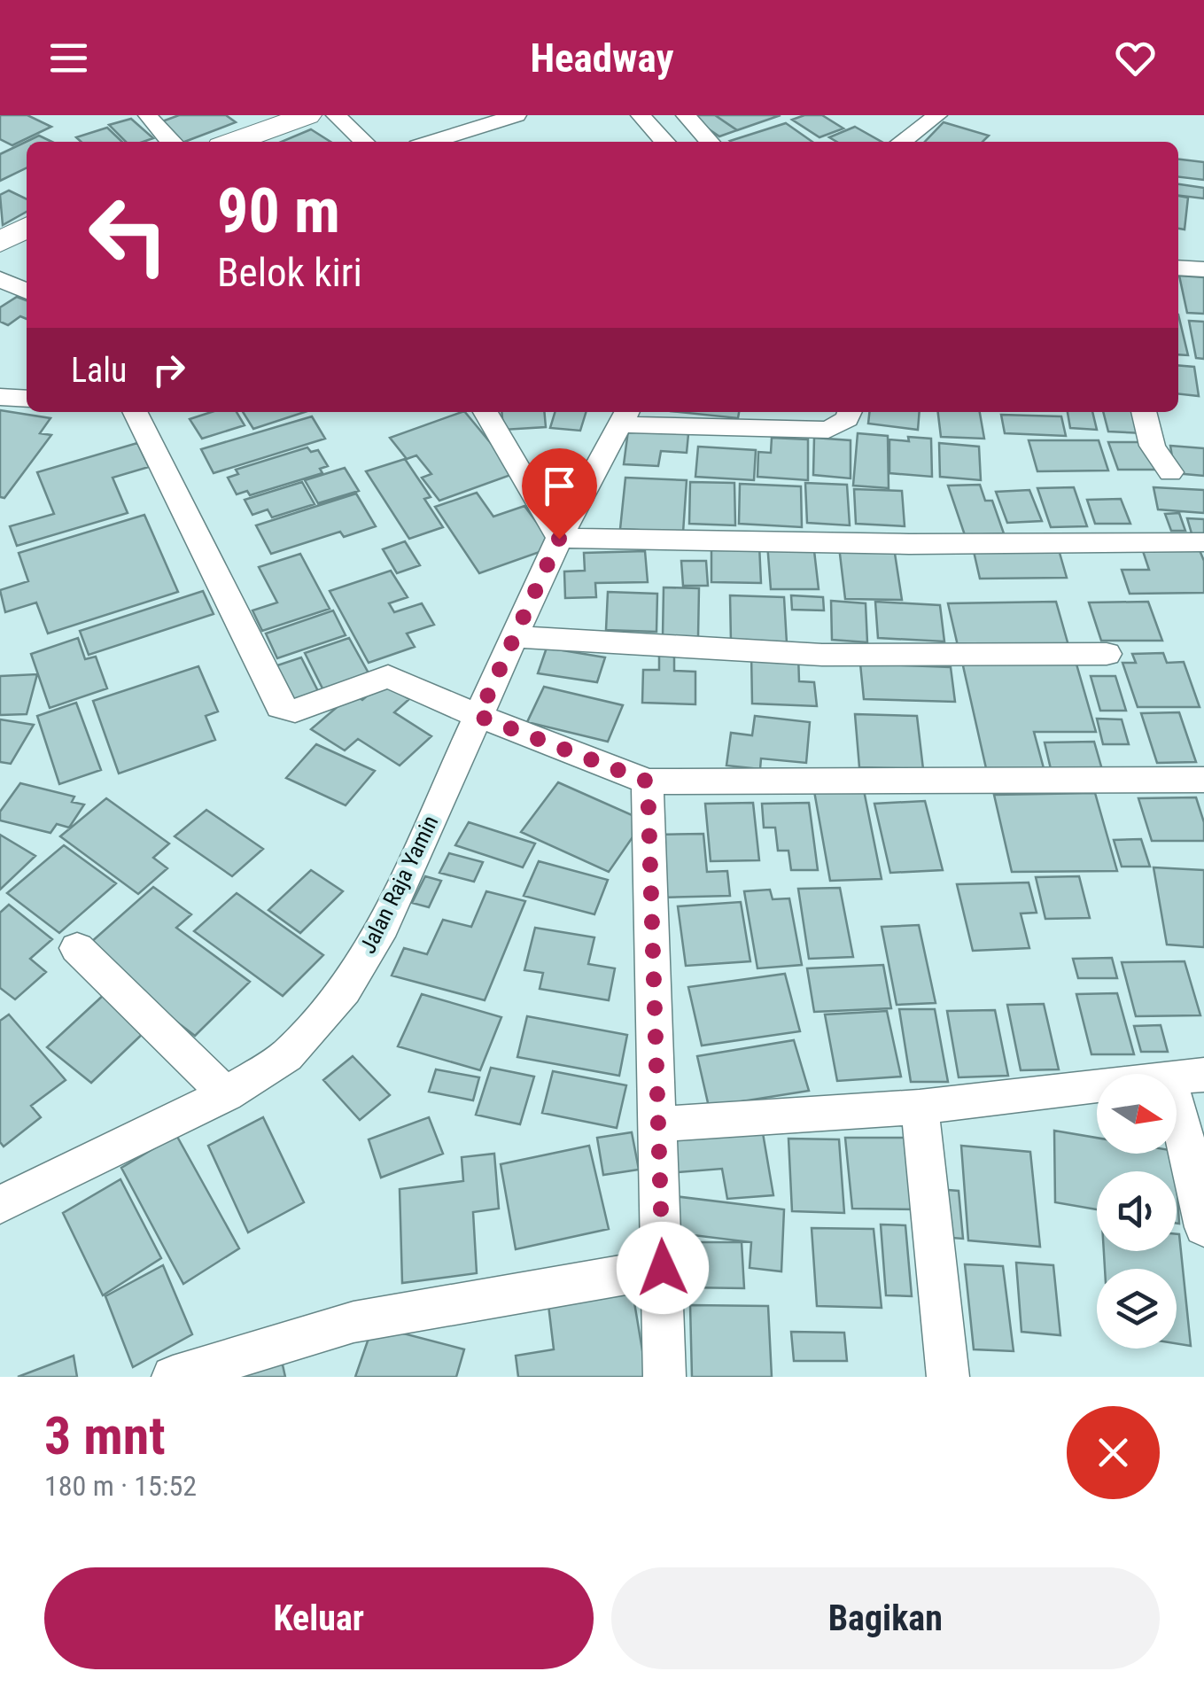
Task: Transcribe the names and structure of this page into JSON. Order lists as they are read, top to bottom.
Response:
{
  "streets": {
    "street": ["Jalan Raja Yamin"]
  },
  "north": "right",
  "page": {
    "header": "Headway",
    "turn": ["90 m", "Belok kiri"],
    "then": "Lalu",
    "heading": ["3 mnt", "180 m · 15:52"],
    "buttons": ["Keluar", "Bagikan"]
  }
}
